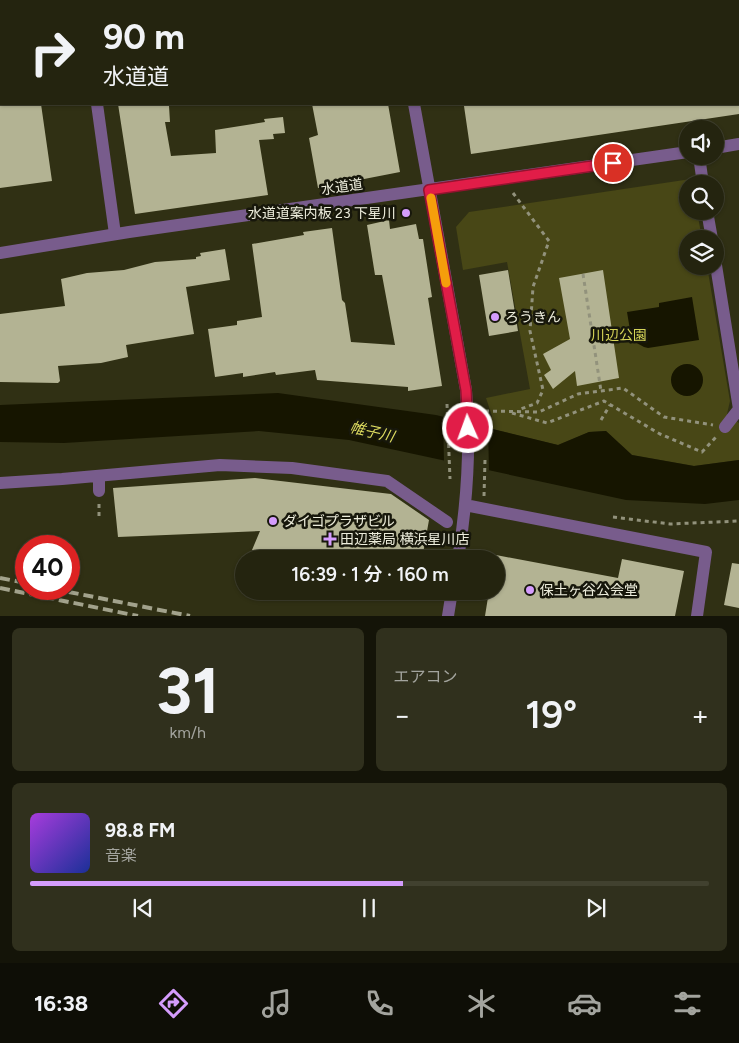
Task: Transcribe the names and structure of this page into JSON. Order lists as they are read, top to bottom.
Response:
{
  "streets": {
    "street": ["水道道"]
  },
  "water": ["帷子川"],
  "parks": ["川辺公園"],
  "places": {
    "other": [
      "水道道案内板 23 下星川",
      "ろうきん",
      "ダイゴプラザビル",
      "保土ヶ谷公会堂"
    ],
    "health": ["田辺薬局 横浜星川店"]
  },
  "page": {
    "turn": ["90 m", "水道道"],
    "limit": "40",
    "trip": "16:39 · 1 分 · 160 m",
    "tile": [
      ["31", "km/h"],
      "エアコン"
    ],
    "heat": ["−", "19°", "+"],
    "song": ["98.8 FM", "音楽"],
    "tabs": "16:38"
  }
}
